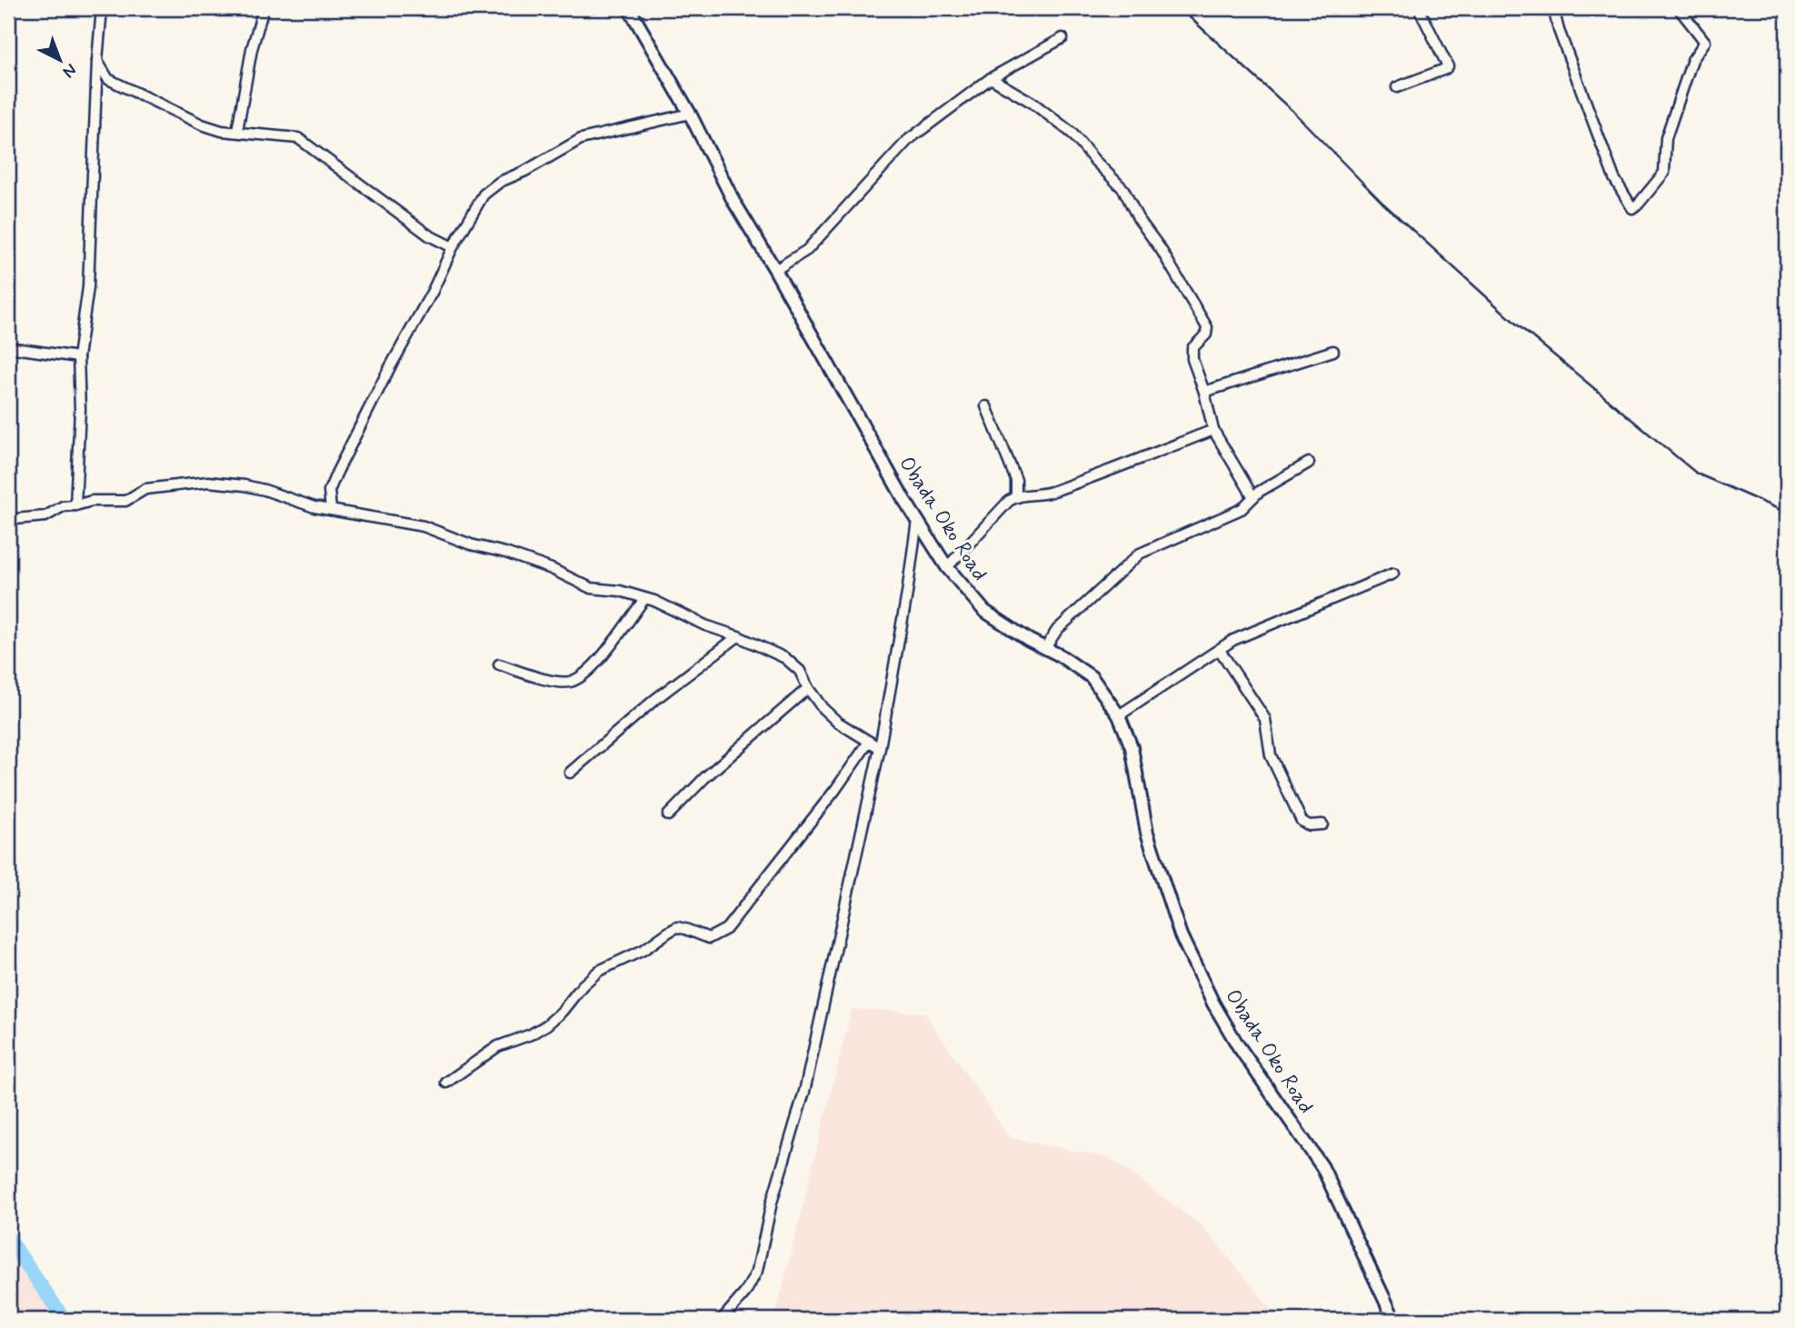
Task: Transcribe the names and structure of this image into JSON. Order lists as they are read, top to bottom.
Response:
{
  "streets": {
    "main road": ["Obada Oko Road"]
  },
  "north": "bottom right"
}
